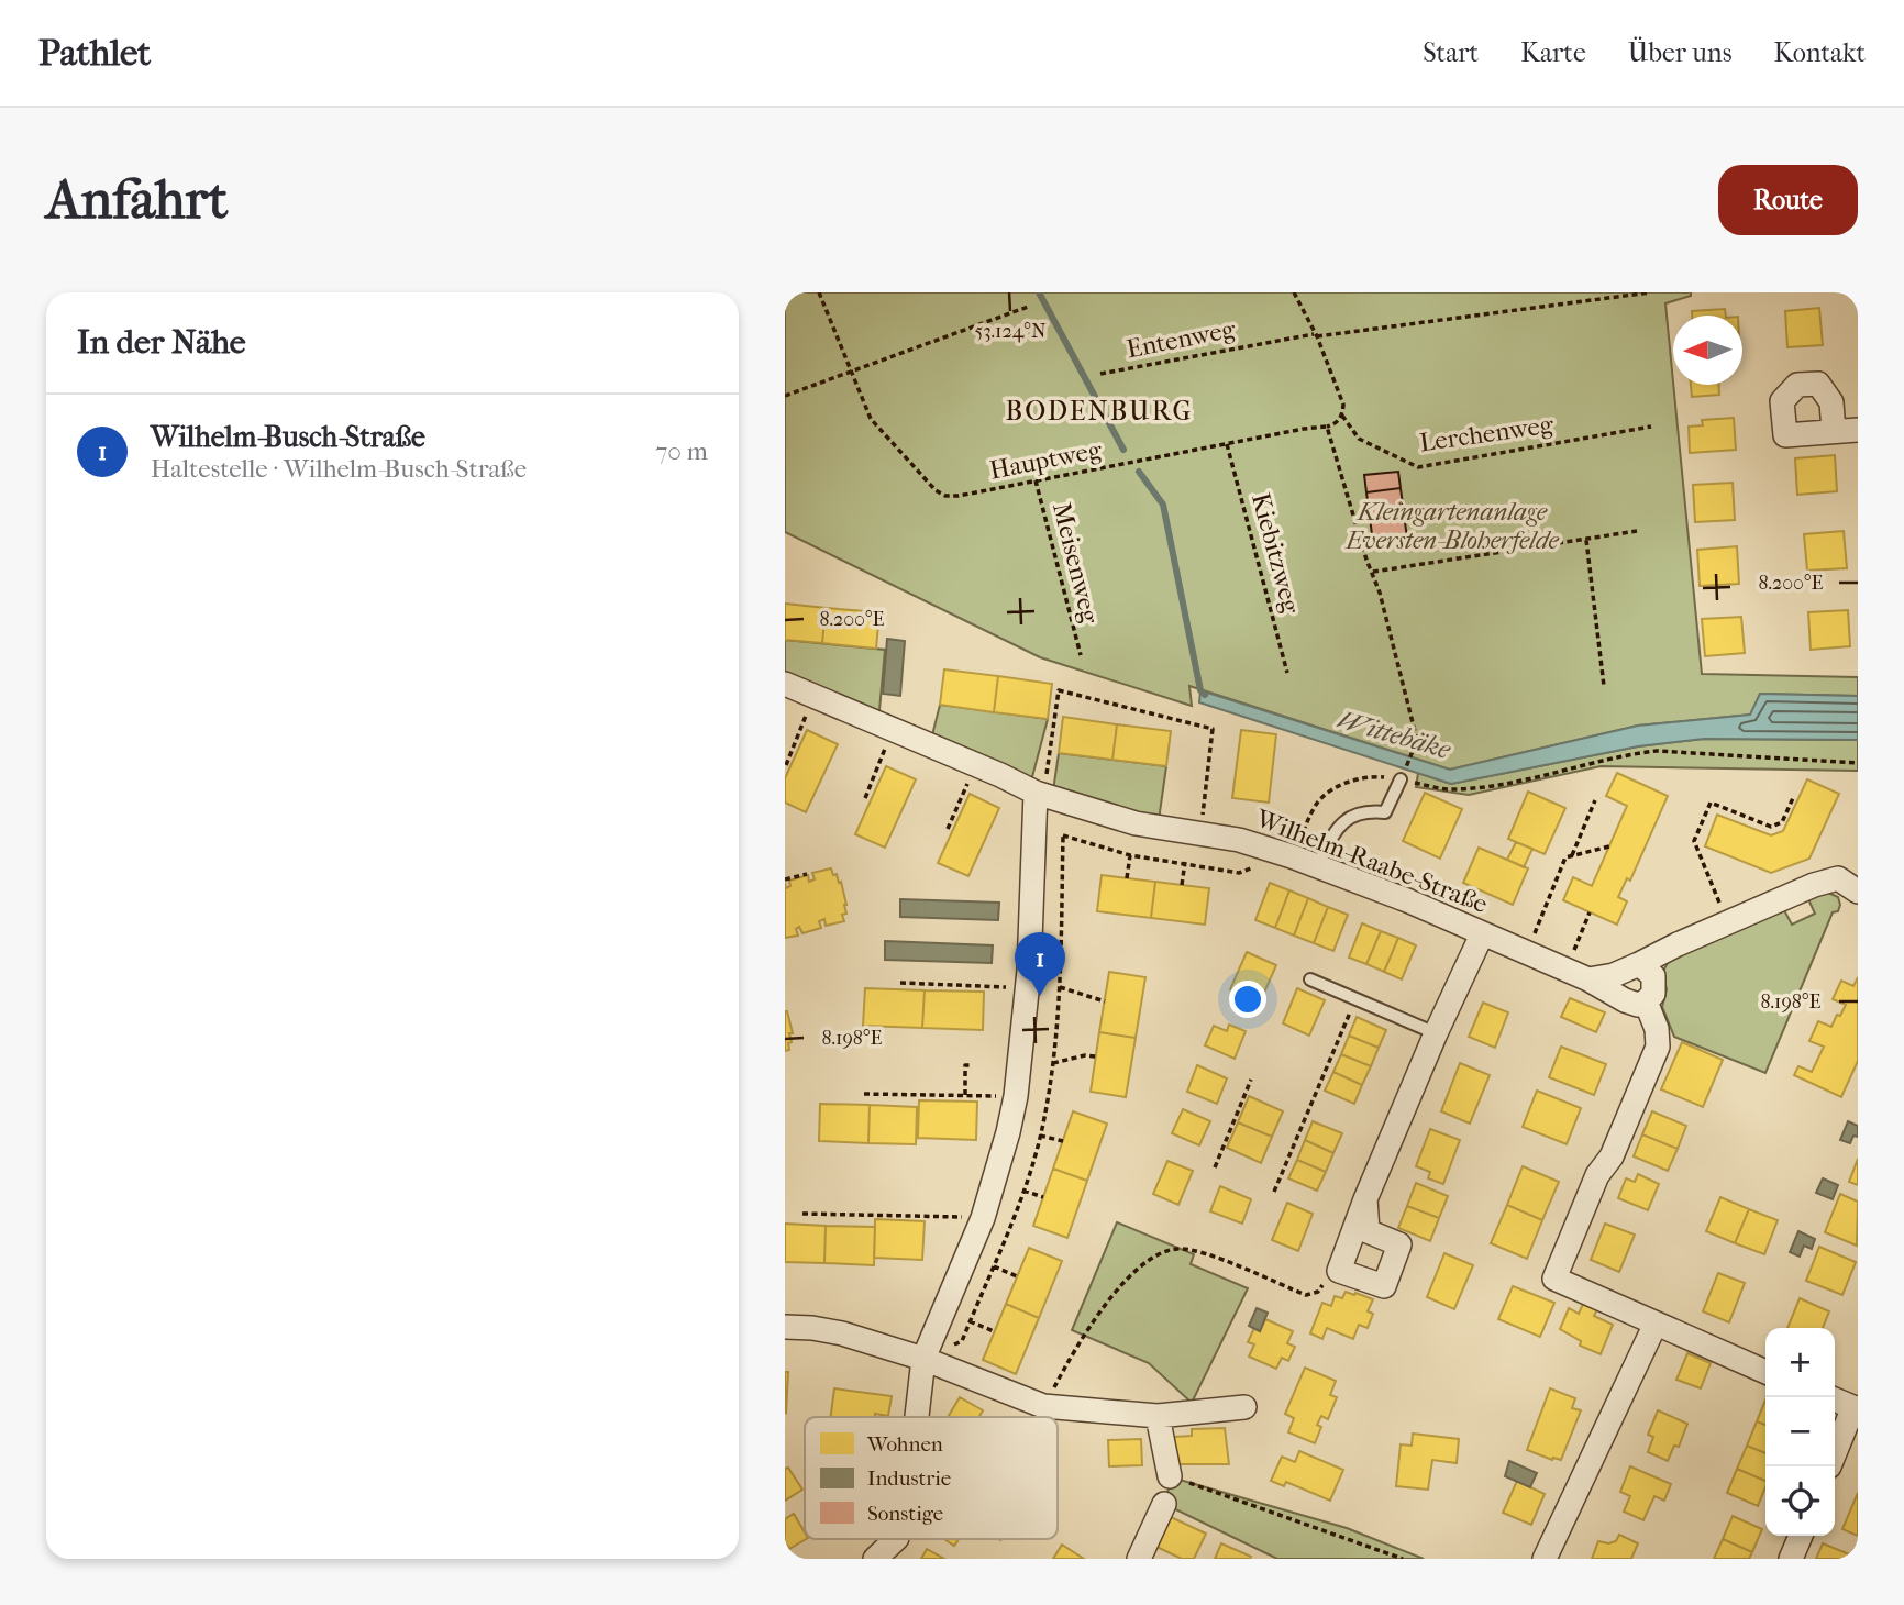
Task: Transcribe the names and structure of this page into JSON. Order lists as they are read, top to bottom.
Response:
{
  "streets": {
    "street": ["Wilhelm-Raabe-Straße"],
    "path": [
      "Entenweg",
      "Lerchenweg",
      "Hauptweg",
      "Kiebitzweg",
      "Meisenweg"
    ]
  },
  "crossings": [
    ["Hauptweg", "Kiebitzweg"],
    ["Hauptweg", "Meisenweg"]
  ],
  "districts": ["BODENBURG"],
  "water": ["Wittebäke"],
  "parks": ["Kleingartenanlage Eversten-Bloherfelde"],
  "legend": ["Wohnen", "Industrie", "Sonstige"],
  "north": "left",
  "page": {
    "header": "Pathlet",
    "nav": [
      "Start",
      "Karte",
      "Über uns",
      "Kontakt"
    ],
    "buttons": "Route",
    "title": "Anfahrt",
    "heading": "In der Nähe",
    "list": [
      {
        "mark": "1",
        "name": "Wilhelm-Busch-Straße",
        "note": "Haltestelle · Wilhelm-Busch-Straße",
        "value": "70 m"
      }
    ],
    "pins": "1",
    "map_buttons": ["+", "−"]
  },
  "coordinates": ["53.124°N", "8.200°E", "8.198°E"]
}
